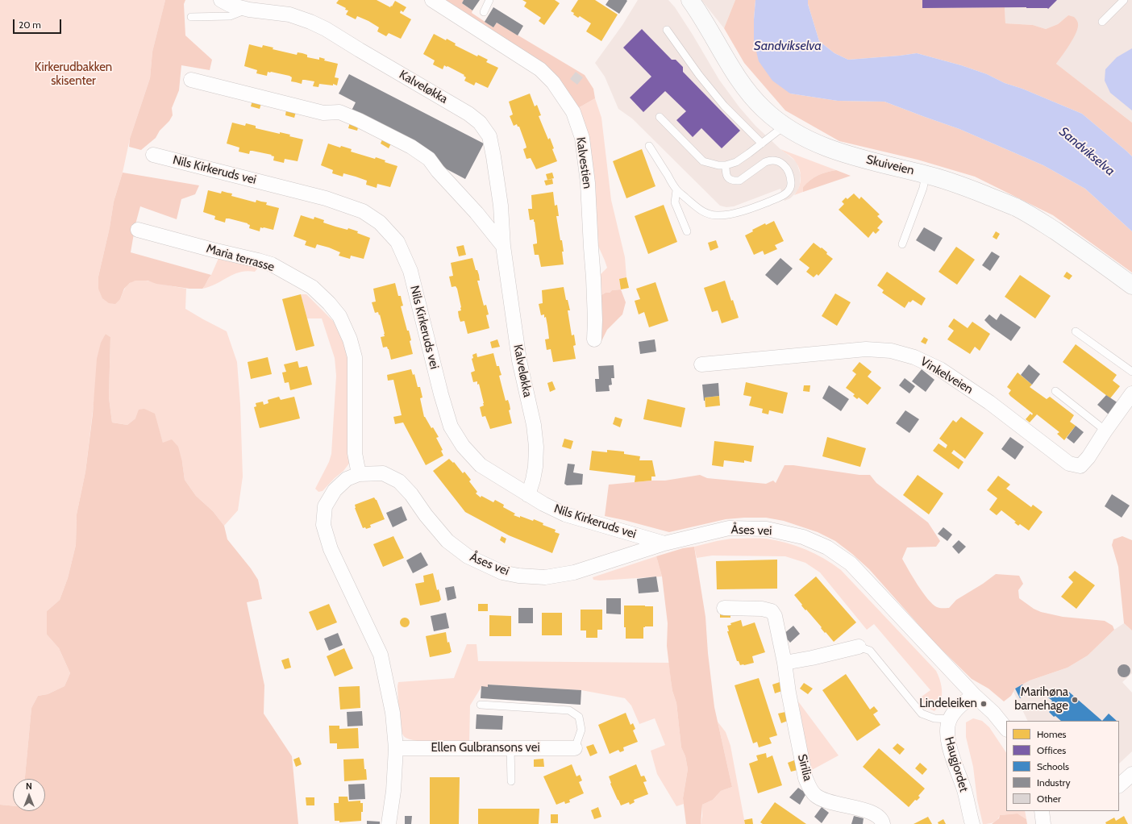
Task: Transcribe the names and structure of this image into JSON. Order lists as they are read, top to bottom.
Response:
{
  "streets": {
    "main road": ["Skuiveien"],
    "street": [
      "Kalveløkka",
      "Kalvestien",
      "Nils Kirkeruds vei",
      "Maria terrasse",
      "Vinkelveien",
      "Åses vei",
      "Ellen Gulbransons vei",
      "Haugjordet",
      "Sirilia"
    ]
  },
  "crossings": [
    ["Kalveløkka", "Nils Kirkeruds vei"],
    ["Nils Kirkeruds vei", "Åses vei"],
    ["Maria terrasse", "Åses vei"],
    ["Åses vei", "Ellen Gulbransons vei"],
    ["Åses vei", "Haugjordet"]
  ],
  "water": ["Sandvikselva"],
  "parks": ["Kirkerudbakken skisenter"],
  "places": ["Marihøna barnehage", "Lindeleiken"],
  "legend": [
    "Homes",
    "Offices",
    "Schools",
    "Industry",
    "Other"
  ],
  "scale_bar": "20 m",
  "north": "top"
}
